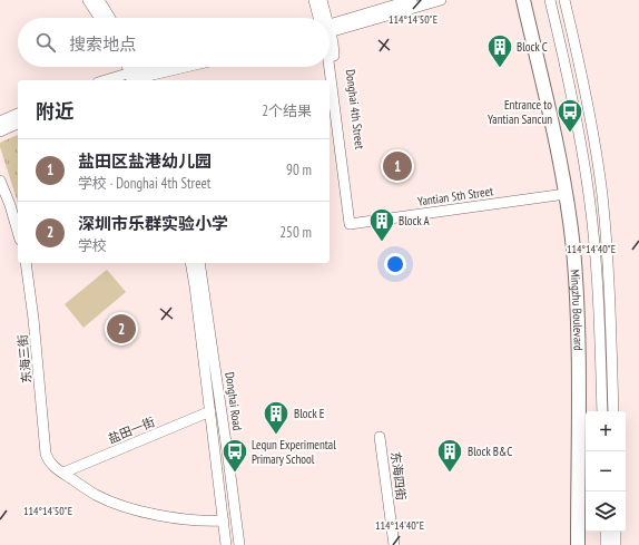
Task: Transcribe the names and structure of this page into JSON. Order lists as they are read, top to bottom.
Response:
{
  "streets": {
    "main road": ["Mingzhu Boulevard"],
    "street": [
      "Donghai 4th Street",
      "Yantian 5th Street",
      "东海三街",
      "Donghai Road",
      "盐田一街",
      "东海四街"
    ]
  },
  "crossings": [
    ["Donghai 4th Street", "Yantian 5th Street"],
    ["Yantian 5th Street", "Mingzhu Boulevard"],
    ["东海三街", "盐田一街"],
    ["Donghai Road", "盐田一街"]
  ],
  "places": {
    "building": [
      "Block C",
      "Block A",
      "Block E",
      "Block B&C"
    ],
    "bus stop": ["Entrance to Yantian Sancun", "Lequn Experimental Primary School"]
  },
  "page": {
    "search": "搜索地点",
    "heading": ["附近", "2个结果"],
    "list": [
      {
        "mark": "1",
        "name": "盐田区盐港幼儿园",
        "note": "学校 · Donghai 4th Street",
        "value": "90 m"
      },
      {
        "mark": "2",
        "name": "深圳市乐群实验小学",
        "note": "学校",
        "value": "250 m"
      }
    ],
    "pins": ["1", "2"],
    "map_buttons": ["+", "−"]
  },
  "coordinates": ["114°14'50\"E", "114°14'40\"E"]
}
